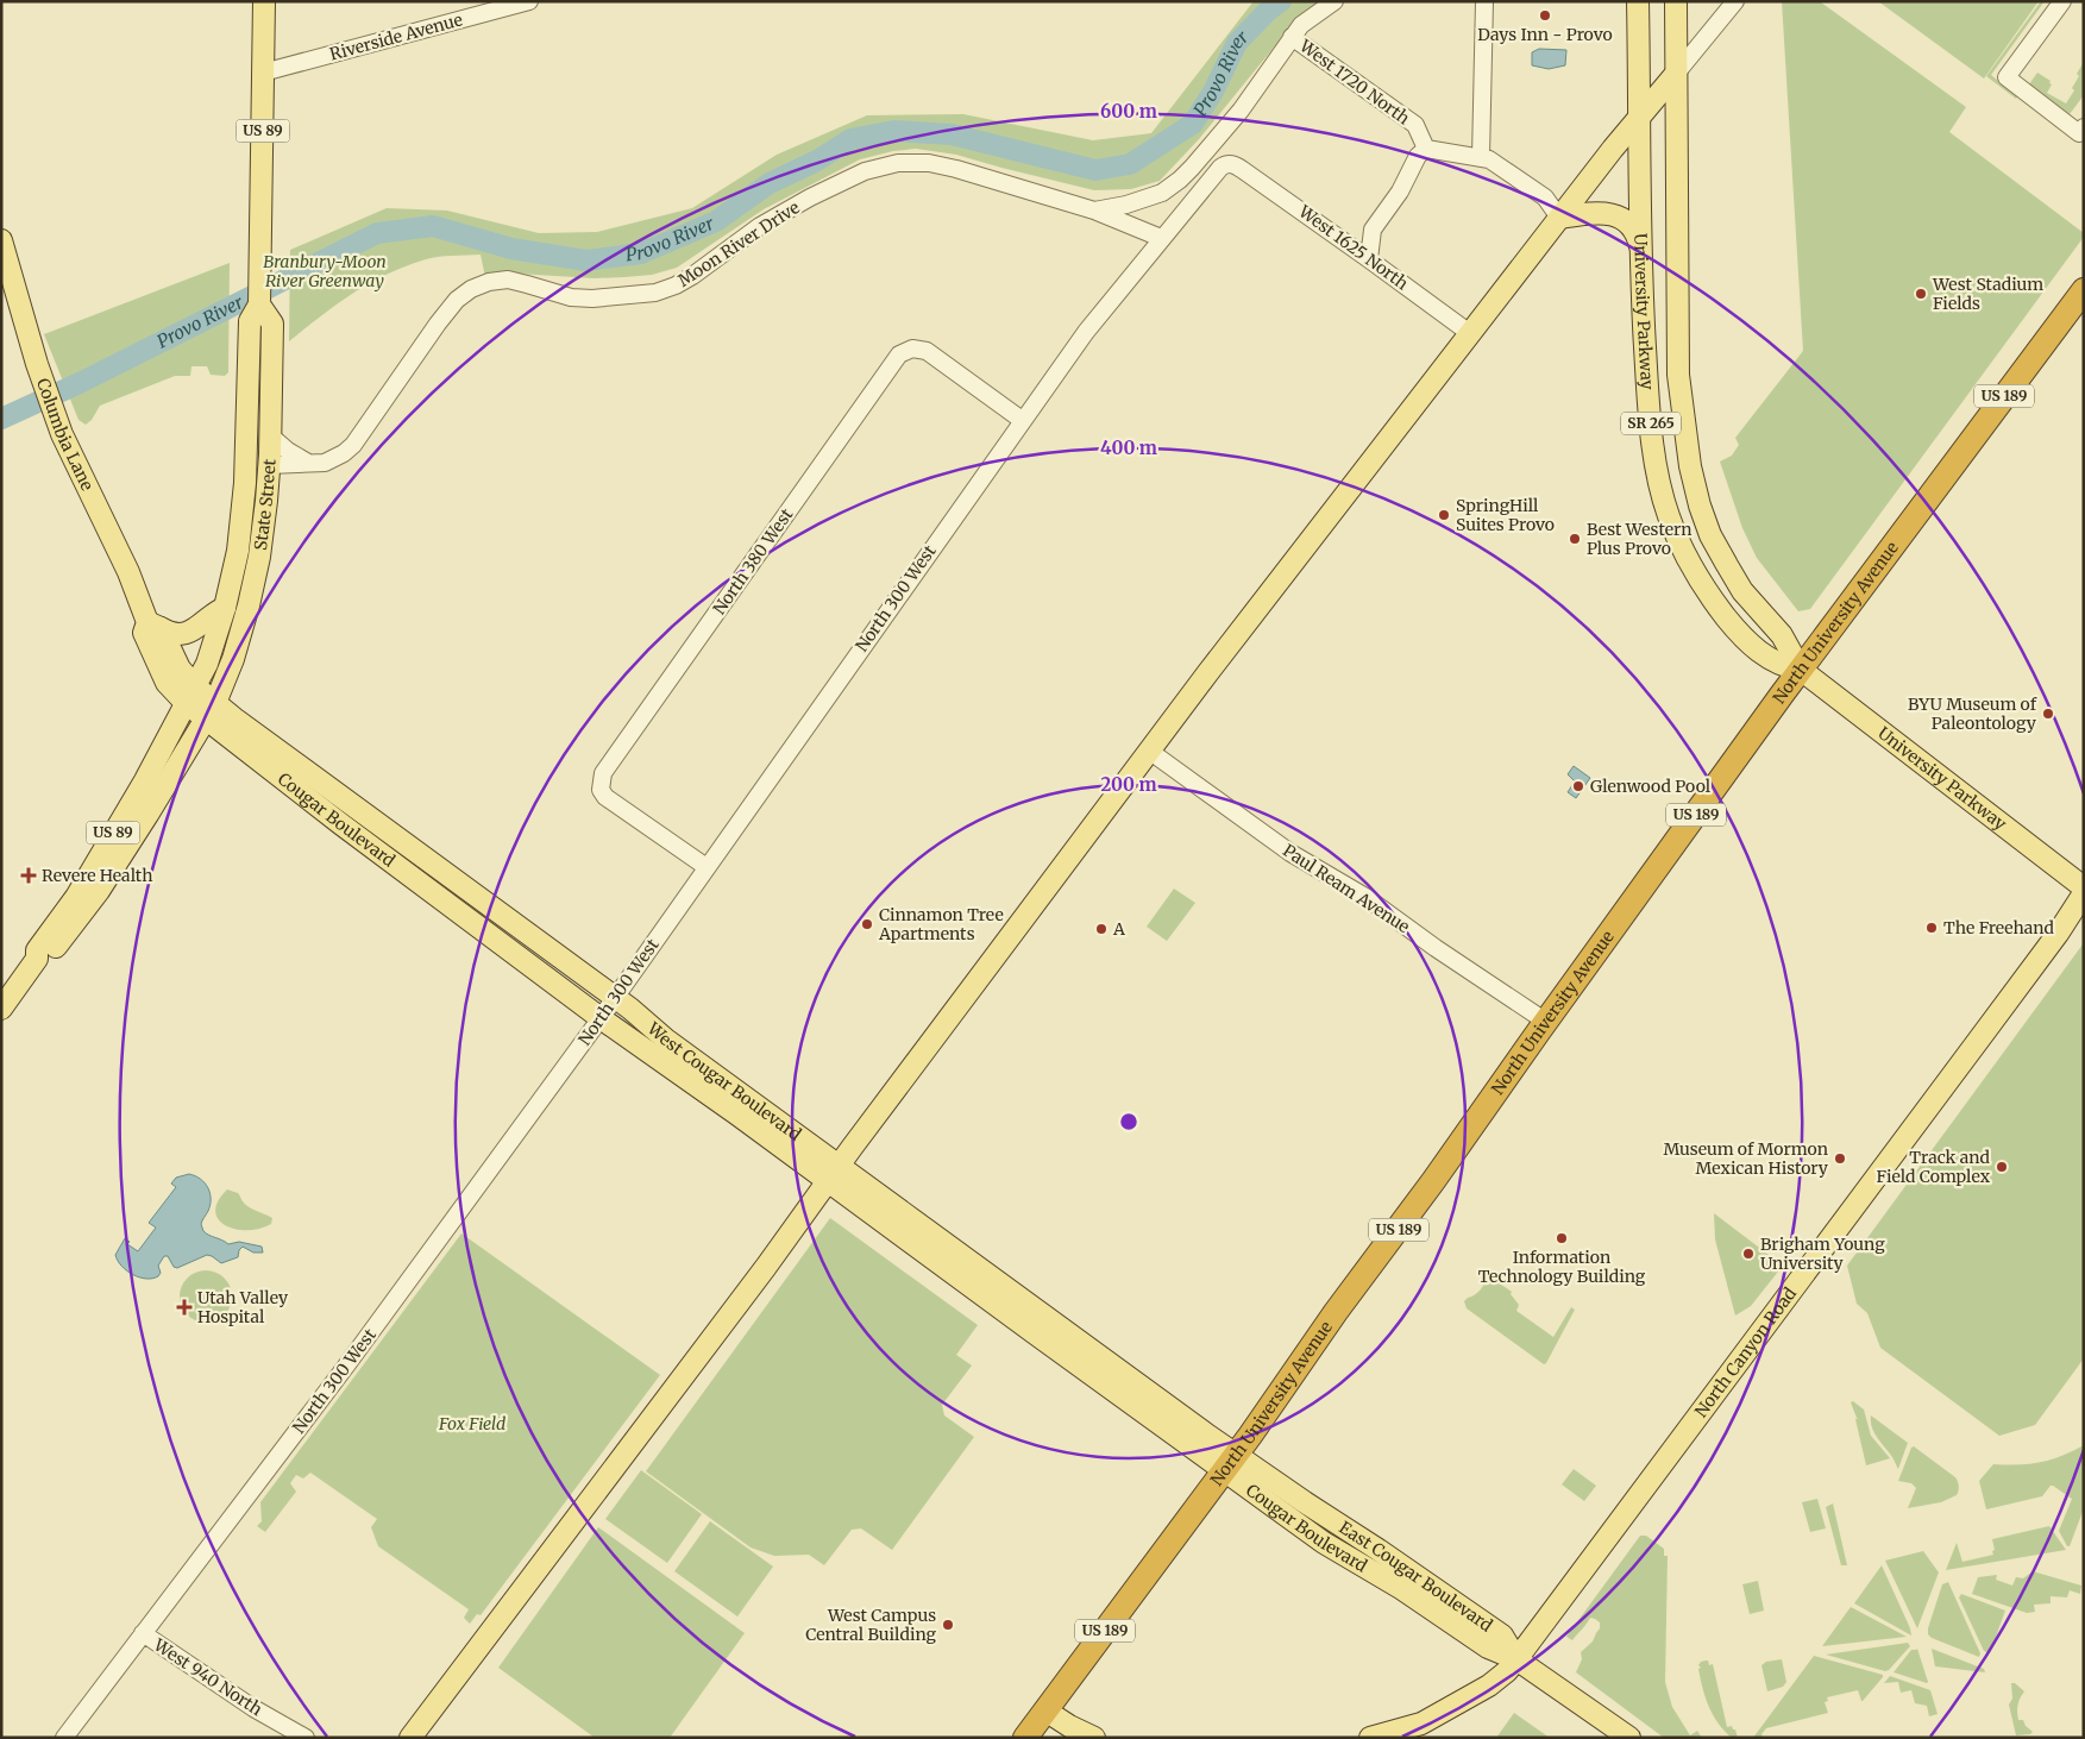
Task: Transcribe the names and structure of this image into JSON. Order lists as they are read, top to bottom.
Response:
{
  "streets": {
    "highway": ["US 189", "North University Avenue"],
    "main road": [
      "US 89",
      "University Parkway",
      "SR 265",
      "Columbia Lane",
      "State Street",
      "Cougar Boulevard",
      "West Cougar Boulevard",
      "North Canyon Road",
      "East Cougar Boulevard"
    ],
    "street": [
      "Riverside Avenue",
      "West 1720 North",
      "Moon River Drive",
      "West 1625 North",
      "North 380 West",
      "North 300 West",
      "Paul Ream Avenue",
      "West 940 North"
    ]
  },
  "crossings": [
    ["Riverside Avenue", "State Street"],
    ["US 89", "Columbia Lane"],
    ["US 89", "State Street"],
    ["US 89", "Cougar Boulevard"],
    ["Moon River Drive", "State Street"],
    ["West 1625 North", "North 300 West"],
    ["University Parkway", "North University Avenue"],
    ["Columbia Lane", "State Street"],
    ["Columbia Lane", "Cougar Boulevard"],
    ["State Street", "Cougar Boulevard"],
    ["North 380 West", "North 300 West"],
    ["North 300 West", "West Cougar Boulevard"],
    ["North 300 West", "West 940 North"],
    ["North University Avenue", "Cougar Boulevard"],
    ["North University Avenue", "Paul Ream Avenue"],
    ["Cougar Boulevard", "West Cougar Boulevard"],
    ["Cougar Boulevard", "East Cougar Boulevard"],
    ["North Canyon Road", "East Cougar Boulevard"]
  ],
  "water": ["Provo River"],
  "parks": ["Branbury-Moon River Greenway", "Fox Field"],
  "places": {
    "other": [
      "Days Inn - Provo",
      "West Stadium Fields",
      "SpringHill Suites Provo",
      "Best Western Plus Provo",
      "BYU Museum of Paleontology",
      "Glenwood Pool",
      "Cinnamon Tree Apartments",
      "The Freehand",
      "A",
      "Museum of Mormon Mexican History",
      "Track and Field Complex",
      "Information Technology Building",
      "Brigham Young University",
      "West Campus Central Building"
    ],
    "health": ["Revere Health", "Utah Valley Hospital"]
  },
  "rings": ["600 m", "400 m", "200 m"]
}
